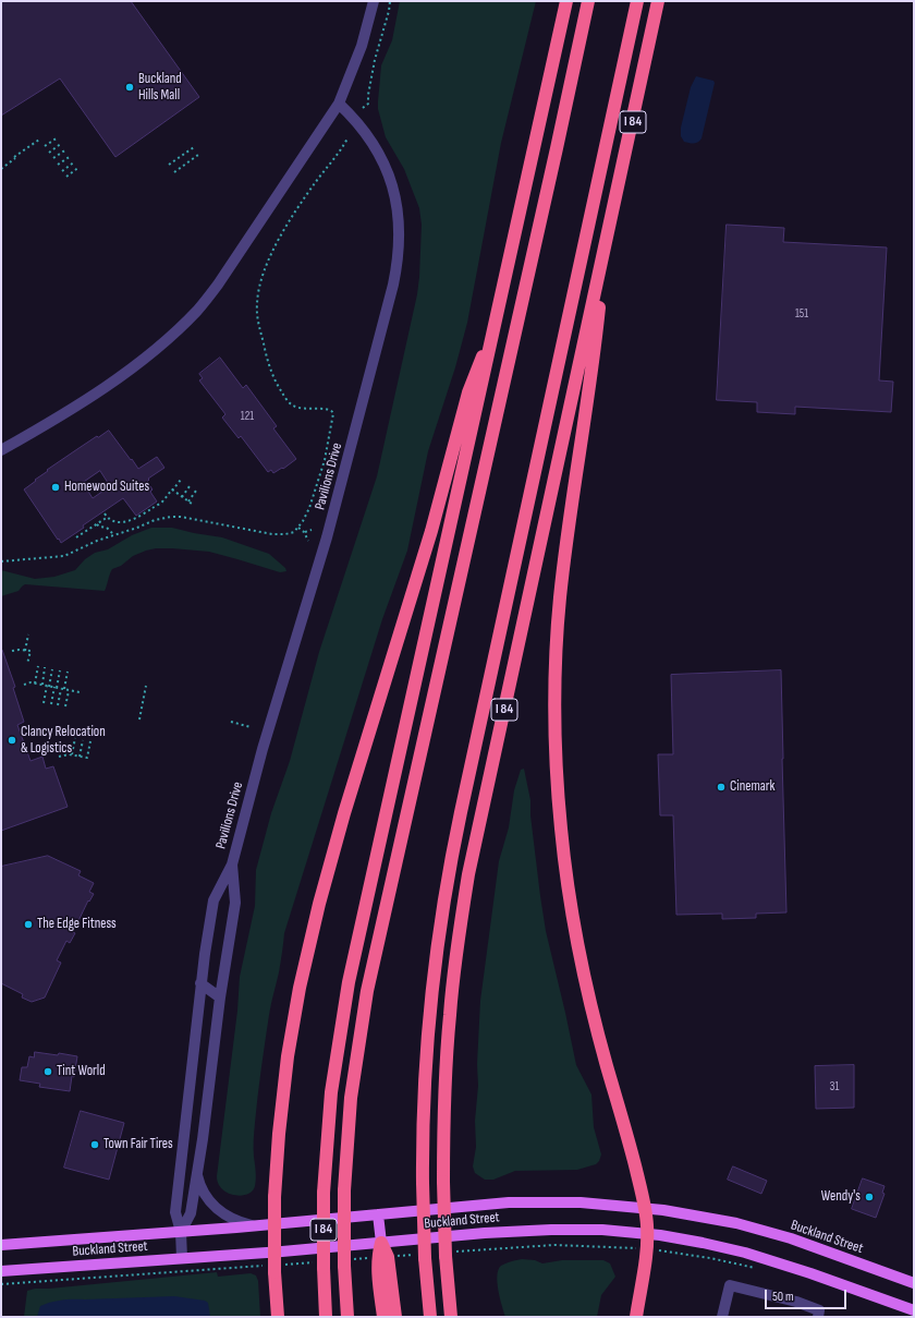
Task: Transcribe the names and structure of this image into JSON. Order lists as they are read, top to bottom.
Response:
{
  "streets": {
    "highway": ["I 84"],
    "main road": ["Buckland Street"],
    "street": ["Pavilions Drive"]
  },
  "crossings": [
    ["Pavilions Drive", "Buckland Street"]
  ],
  "places": [
    "Buckland Hills Mall",
    "Homewood Suites",
    "Clancy Relocation & Logistics",
    "Cinemark",
    "The Edge Fitness",
    "Tint World",
    "Town Fair Tires",
    "Wendy's"
  ],
  "house_numbers": ["151", "121", "31"],
  "scale_bar": "50 m"
}
